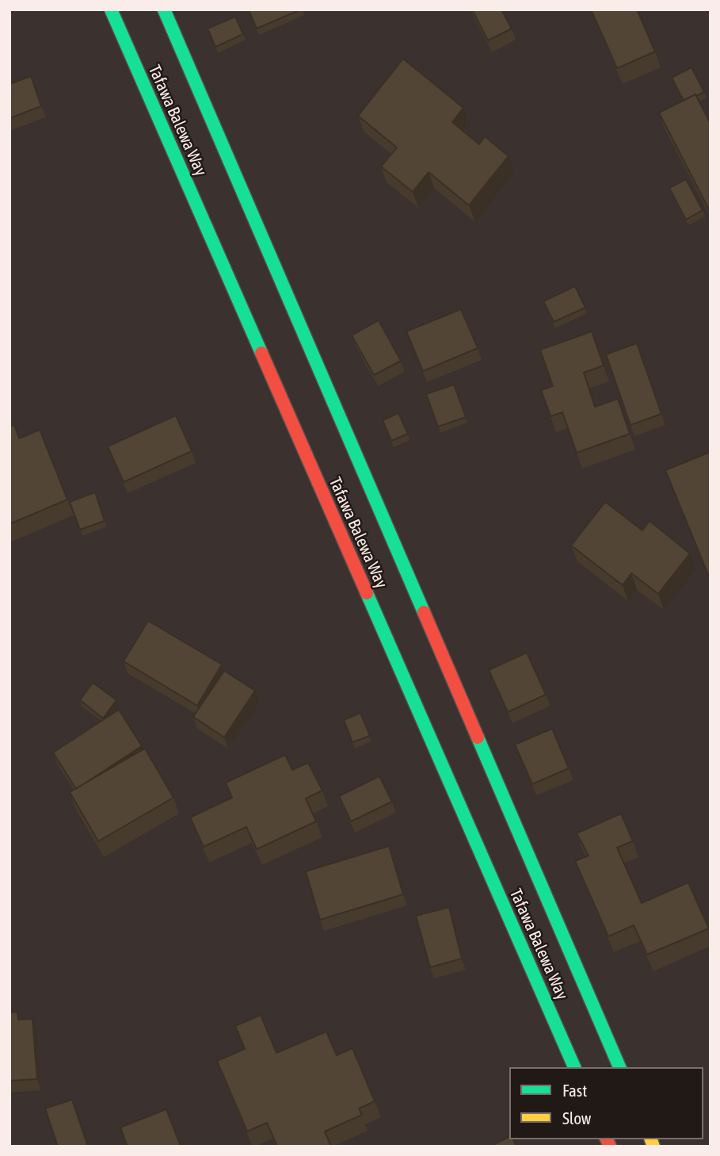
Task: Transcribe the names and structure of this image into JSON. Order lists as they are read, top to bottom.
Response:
{
  "streets": {
    "main road": ["Tafawa Balewa Way"]
  },
  "legend": ["Fast", "Slow"]
}
